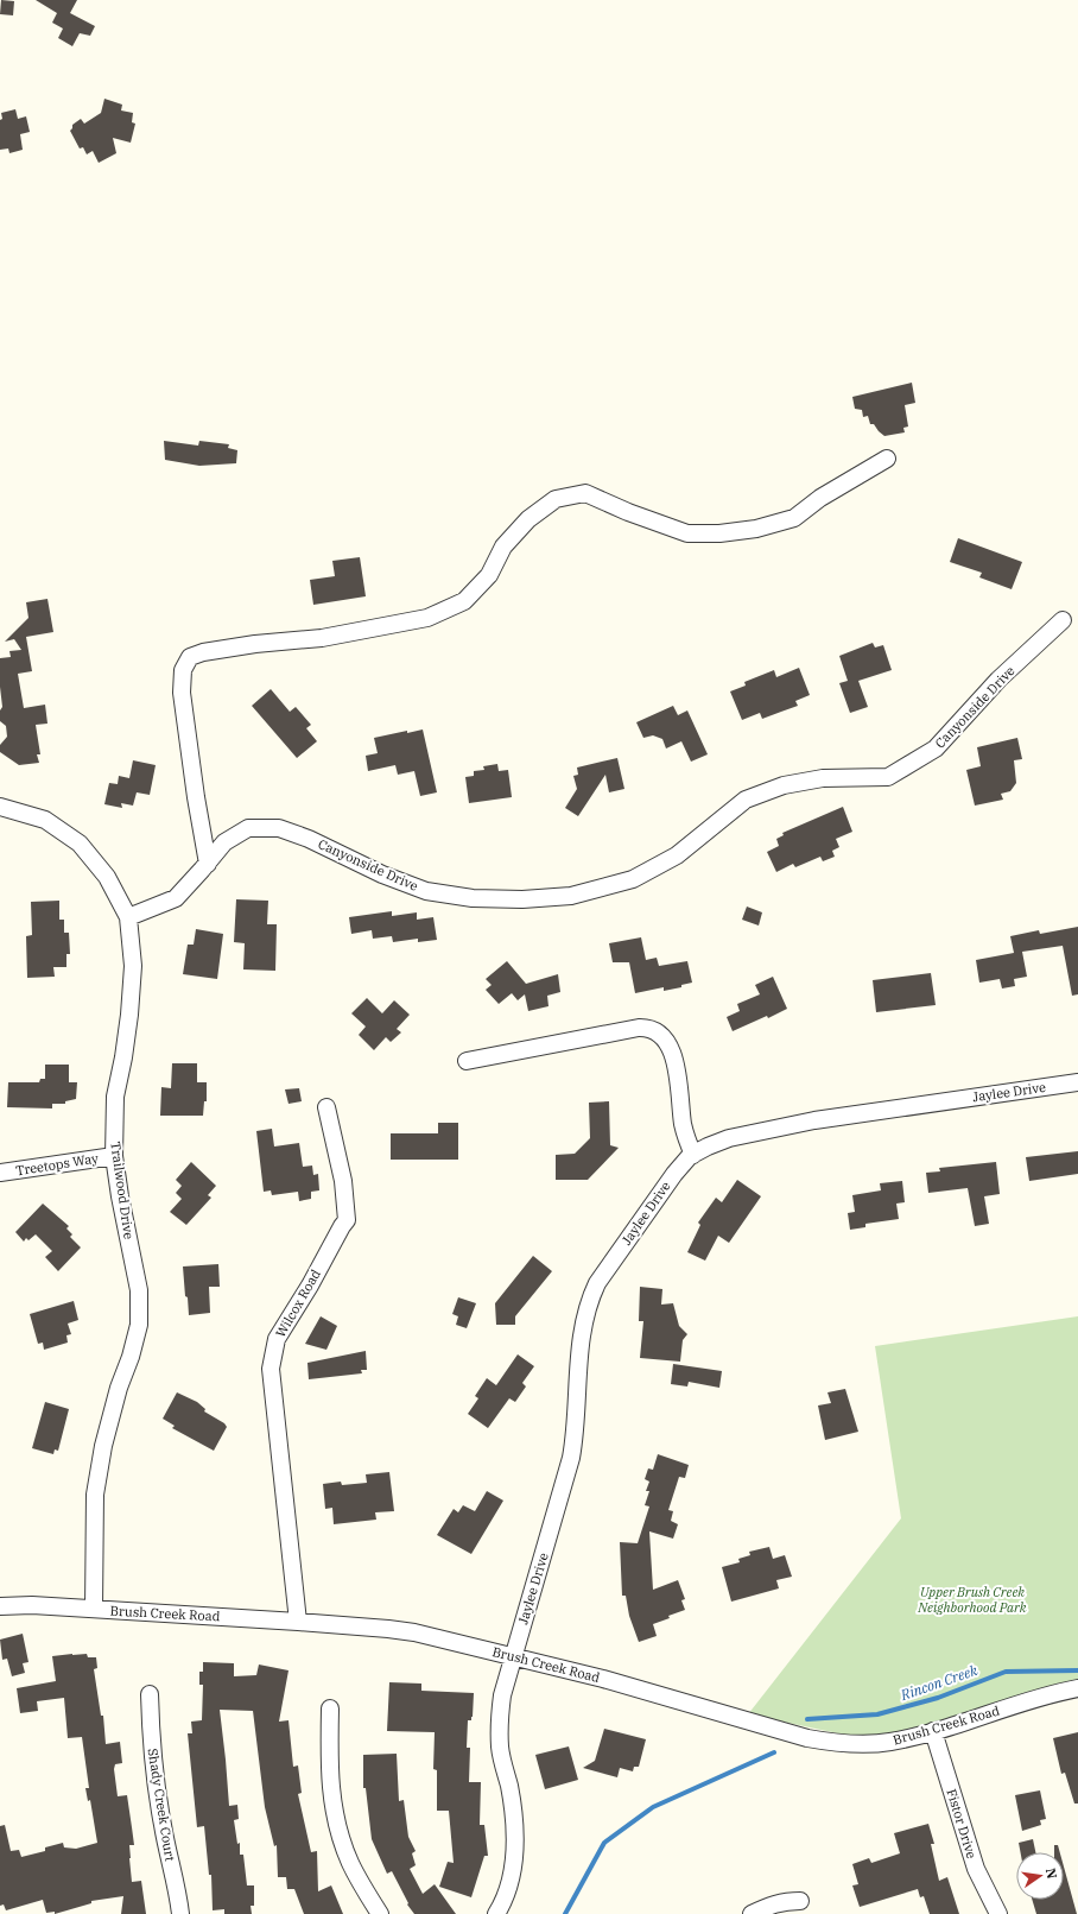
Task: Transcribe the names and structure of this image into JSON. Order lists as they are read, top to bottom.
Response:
{
  "streets": {
    "street": [
      "Canyonside Drive",
      "Jaylee Drive",
      "Treetops Way",
      "Trailwood Drive",
      "Wilcox Road",
      "Brush Creek Road",
      "Shady Creek Court",
      "Fistor Drive"
    ]
  },
  "crossings": [
    ["Canyonside Drive", "Trailwood Drive"],
    ["Jaylee Drive", "Brush Creek Road"],
    ["Treetops Way", "Trailwood Drive"],
    ["Trailwood Drive", "Brush Creek Road"],
    ["Wilcox Road", "Brush Creek Road"],
    ["Brush Creek Road", "Fistor Drive"]
  ],
  "water": ["Rincon Creek"],
  "parks": ["Upper Brush Creek Neighborhood Park"],
  "north": "right"
}
